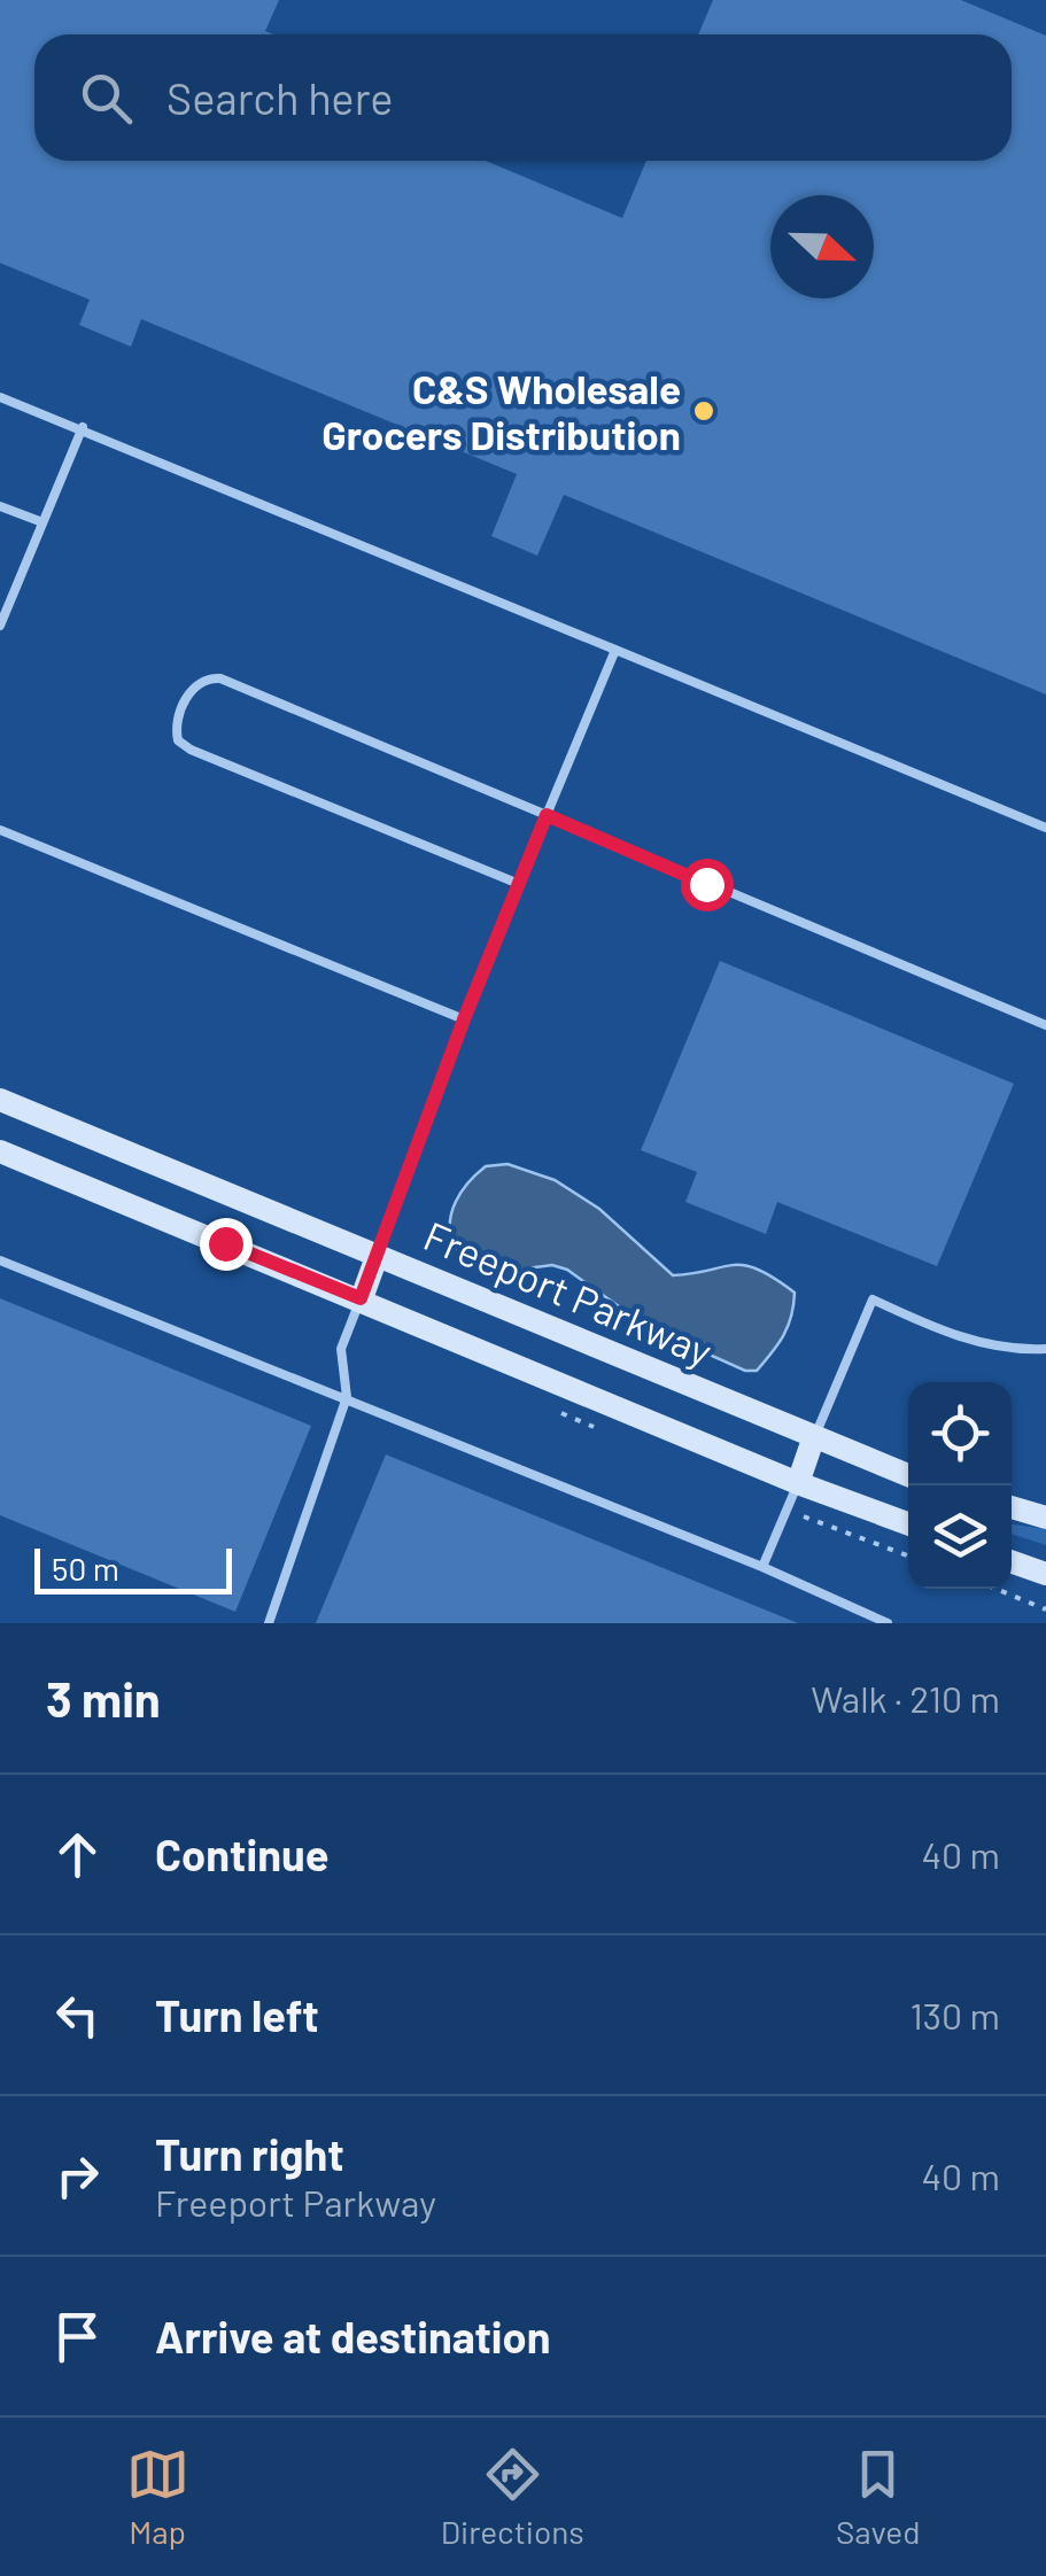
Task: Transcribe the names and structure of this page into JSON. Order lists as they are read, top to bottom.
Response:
{
  "streets": {
    "main road": ["Freeport Parkway"]
  },
  "places": ["C&S Wholesale Grocers Distribution"],
  "scale_bar": "50 m",
  "north": "right",
  "page": {
    "search": "Search here",
    "scale": "50 m",
    "heading": ["3 min", "Walk · 210 m"],
    "list": [
      ["Continue", "40 m"],
      ["Turn left", "130 m"],
      ["Turn right", "Freeport Parkway", "40 m"],
      "Arrive at destination"
    ],
    "nav": ["Map", "Directions", "Saved"]
  }
}
